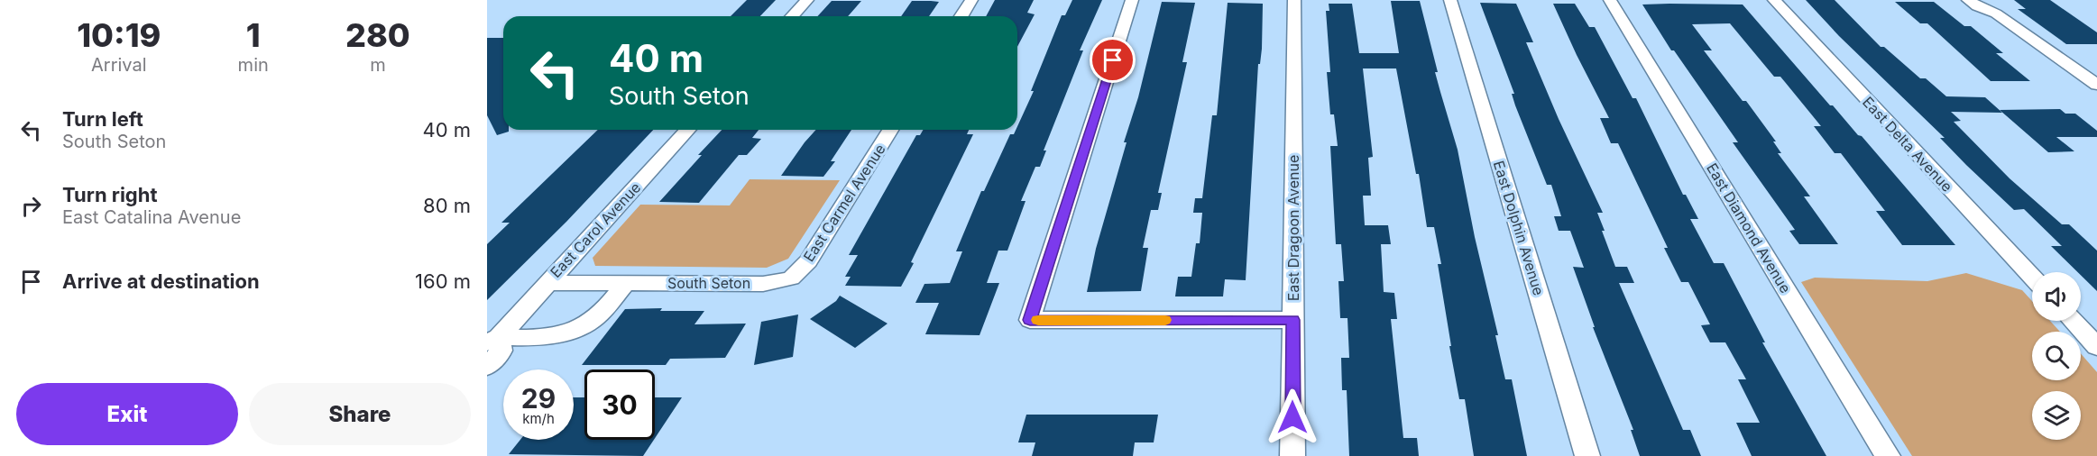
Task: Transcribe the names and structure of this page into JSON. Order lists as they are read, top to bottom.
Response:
{
  "streets": {
    "street": [
      "East Delta Avenue",
      "East Carmel Avenue",
      "East Dragoon Avenue",
      "East Dolphin Avenue",
      "East Diamond Avenue",
      "East Carol Avenue",
      "South Seton"
    ]
  },
  "crossings": [
    ["East Carmel Avenue", "South Seton"],
    ["East Carol Avenue", "South Seton"]
  ],
  "page": {
    "eta": [
      "10:19",
      "Arrival",
      "1",
      "min",
      "280",
      "m"
    ],
    "turn": ["40 m", "South Seton"],
    "list": [
      {
        "name": "Turn left",
        "note": "South Seton",
        "value": "40 m"
      },
      {
        "name": "Turn right",
        "note": "East Catalina Avenue",
        "value": "80 m"
      },
      {
        "name": "Arrive at destination",
        "value": "160 m"
      }
    ],
    "speed": "29 km/h",
    "limit": "30",
    "buttons": ["Exit", "Share"]
  }
}
